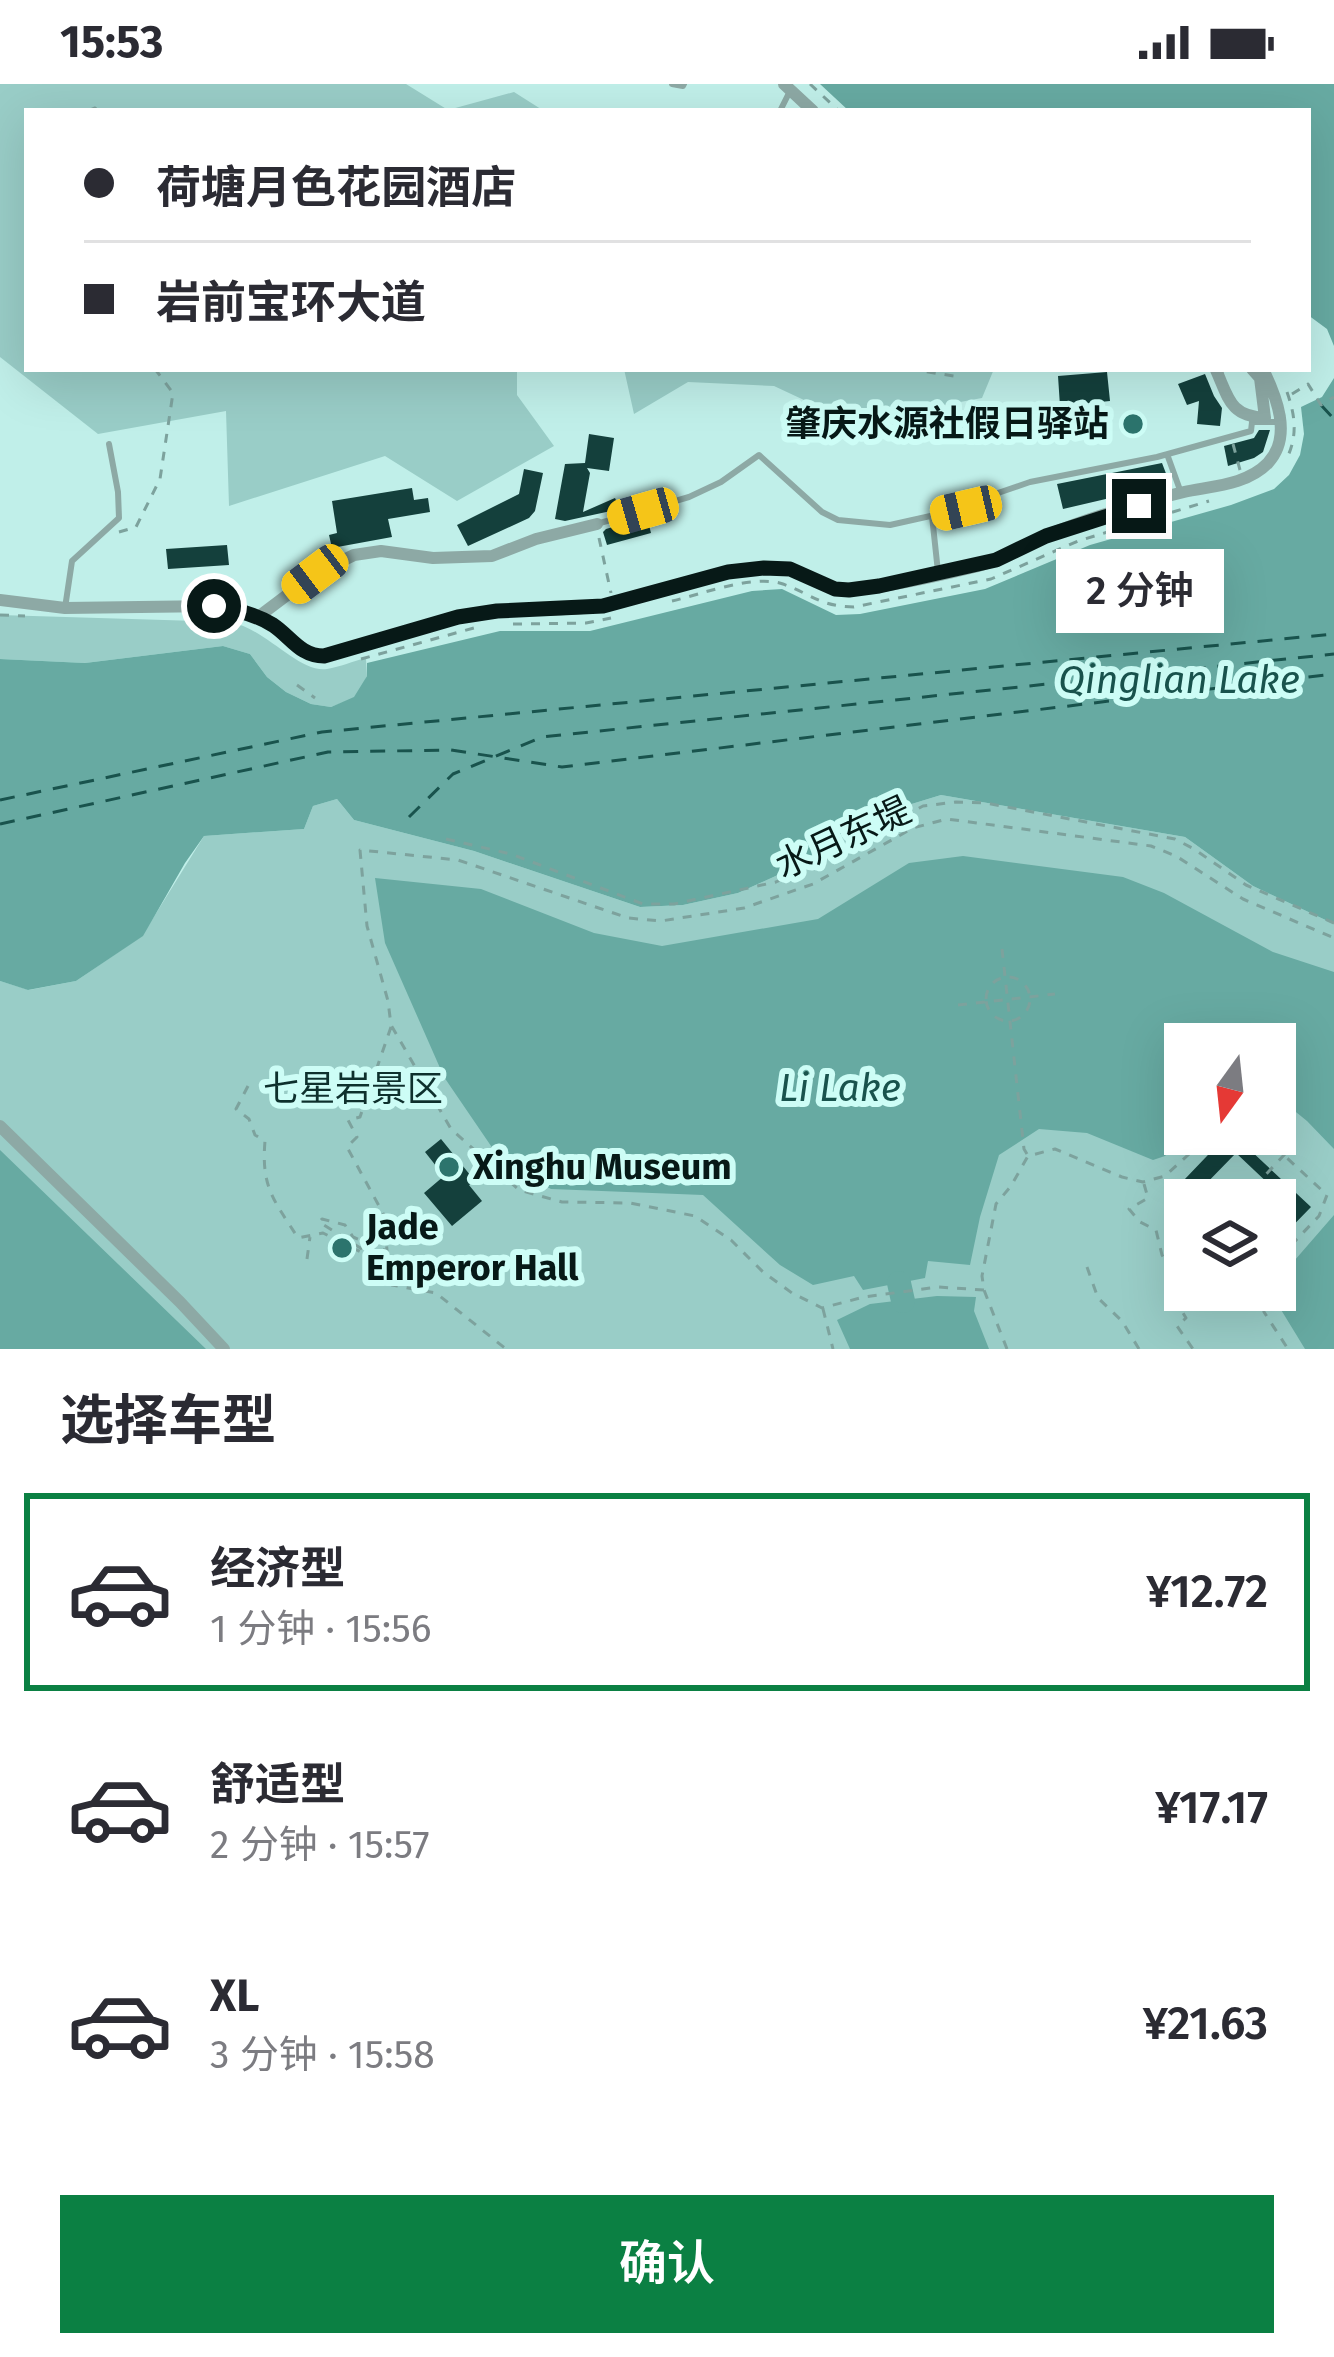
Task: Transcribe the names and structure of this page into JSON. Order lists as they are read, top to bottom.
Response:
{
  "streets": {
    "path": ["水月东堤"]
  },
  "water": ["Qinglian Lake", "Li Lake"],
  "parks": ["七星岩景区"],
  "places": ["肇庆水源社假日驿站", "Xinghu Museum", "Jade Emperor Hall"],
  "north": "bottom",
  "page": {
    "status": "15:53",
    "banner": ["荷塘月色花园酒店", "岩前宝环大道"],
    "bubble": "2 分钟",
    "heading": "选择车型",
    "list": [
      {
        "name": "经济型",
        "note": "1 分钟 · 15:56",
        "value": "¥12.72"
      },
      {
        "name": "舒适型",
        "note": "2 分钟 · 15:57",
        "value": "¥17.17"
      },
      {
        "name": "XL",
        "note": "3 分钟 · 15:58",
        "value": "¥21.63"
      }
    ],
    "buttons": "确认"
  }
}
